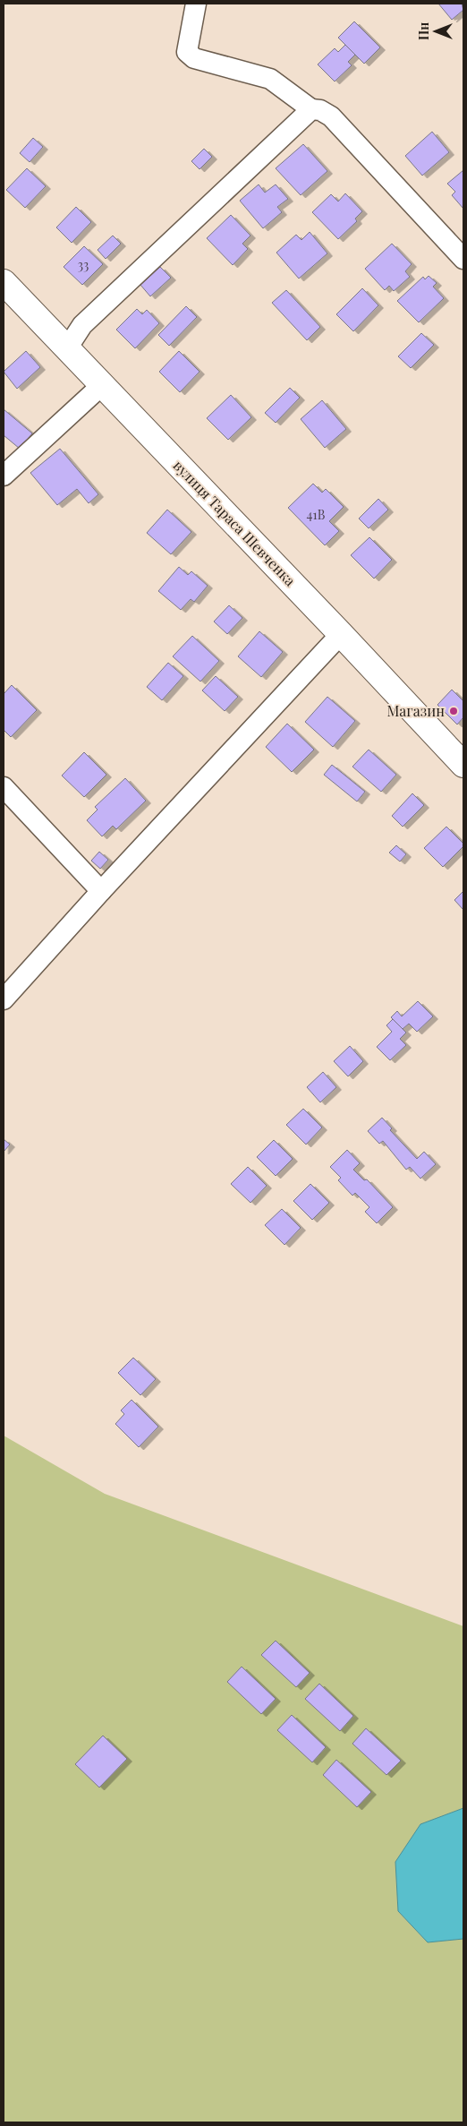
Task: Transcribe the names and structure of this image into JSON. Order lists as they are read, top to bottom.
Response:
{
  "streets": {
    "street": ["вулиця Тараса Шевченка"]
  },
  "places": ["Магазин"],
  "house_numbers": ["33", "41В"],
  "north": "left"
}
